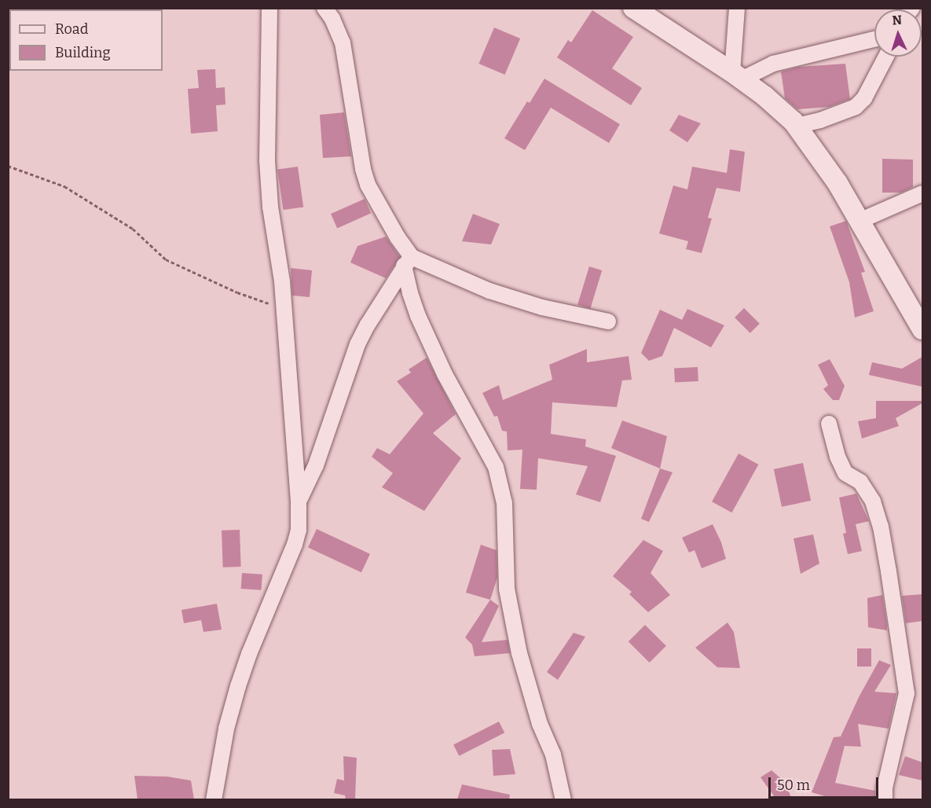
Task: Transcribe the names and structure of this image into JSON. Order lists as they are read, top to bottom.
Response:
{
  "legend": ["Road", "Building"],
  "scale_bar": "50 m",
  "north": "top"
}
